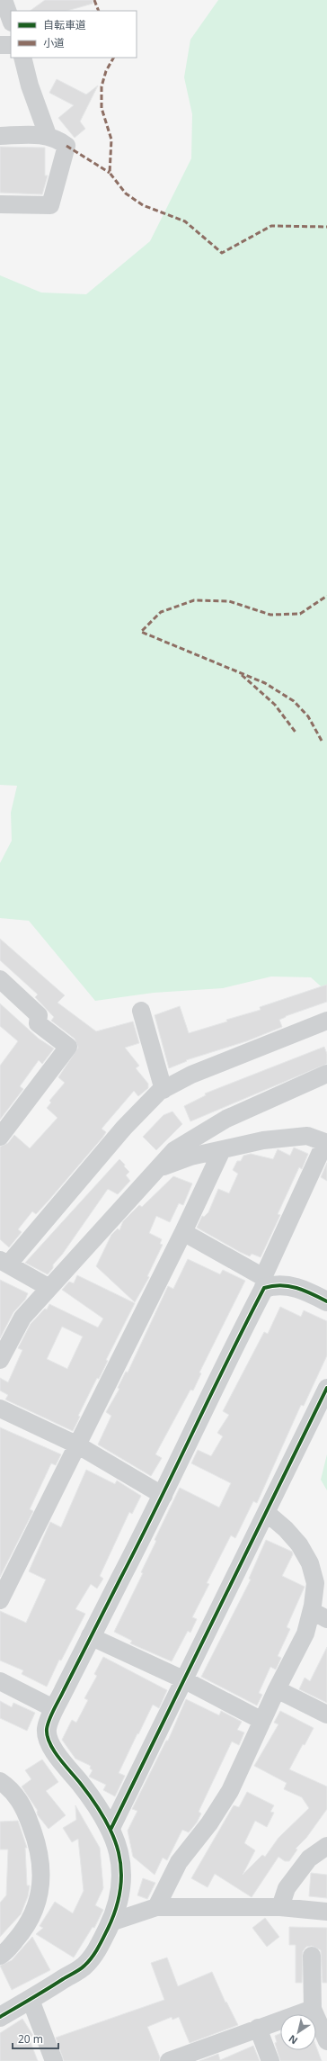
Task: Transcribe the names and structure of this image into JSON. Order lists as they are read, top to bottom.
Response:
{
  "legend": ["自転車道", "小道"],
  "scale_bar": "20 m",
  "north": "bottom left"
}
